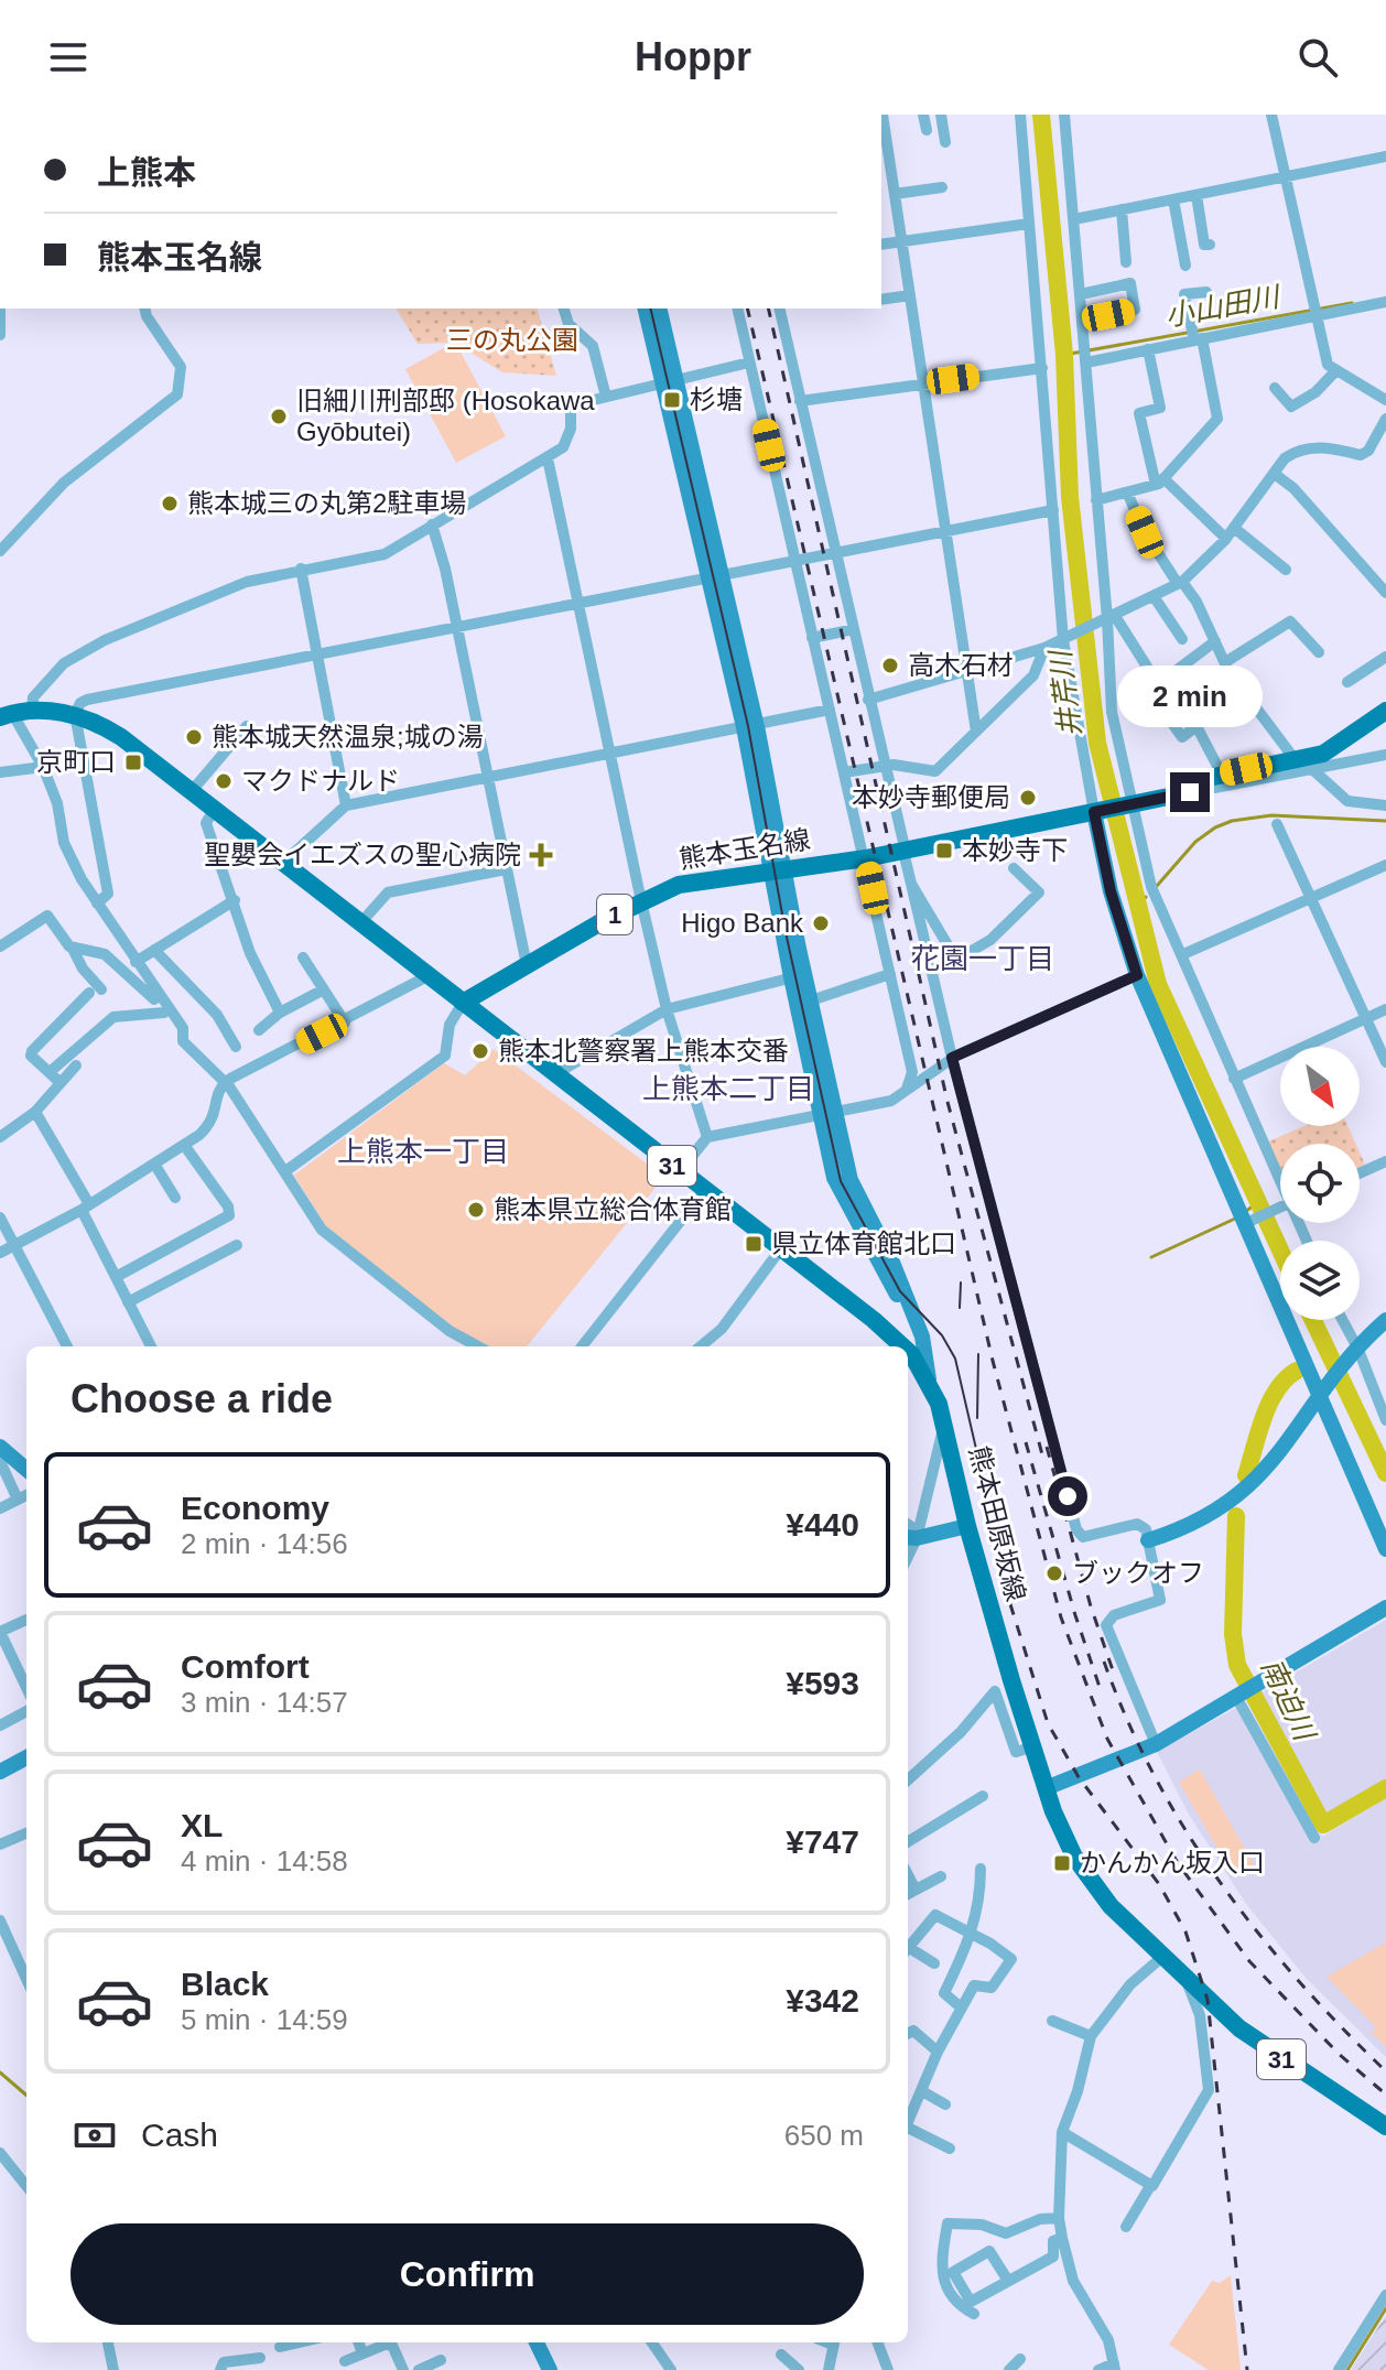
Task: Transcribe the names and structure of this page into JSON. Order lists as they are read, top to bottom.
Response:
{
  "streets": {
    "main road": [
      "熊本玉名線",
      "1",
      "31",
      "熊本田原坂線"
    ]
  },
  "crossings": [
    ["熊本玉名線", "熊本田原坂線"]
  ],
  "districts": ["花園一丁目", "上熊本二丁目", "上熊本一丁目"],
  "water": ["小山田川", "井芹川", "南迫川"],
  "parks": ["三の丸公園"],
  "places": {
    "transit": [
      "杉塘",
      "京町口",
      "本妙寺下",
      "県立体育館北口",
      "かんかん坂入口"
    ],
    "other": [
      "旧細川刑部邸 (Hosokawa Gyōbutei)",
      "熊本城三の丸第2駐車場",
      "高木石材",
      "熊本城天然温泉;城の湯",
      "マクドナルド",
      "本妙寺郵便局",
      "Higo Bank",
      "熊本北警察署上熊本交番",
      "熊本県立総合体育館",
      "ブックオフ"
    ],
    "health": ["聖嬰会イエズスの聖心病院"]
  },
  "north": "bottom right",
  "page": {
    "header": "Hoppr",
    "banner": ["上熊本", "熊本玉名線"],
    "bubble": "2 min",
    "heading": "Choose a ride",
    "list": [
      {
        "name": "Economy",
        "note": "2 min · 14:56",
        "value": "¥440"
      },
      {
        "name": "Comfort",
        "note": "3 min · 14:57",
        "value": "¥593"
      },
      {
        "name": "XL",
        "note": "4 min · 14:58",
        "value": "¥747"
      },
      {
        "name": "Black",
        "note": "5 min · 14:59",
        "value": "¥342"
      }
    ],
    "pay": ["Cash", "650 m"],
    "buttons": "Confirm"
  }
}
